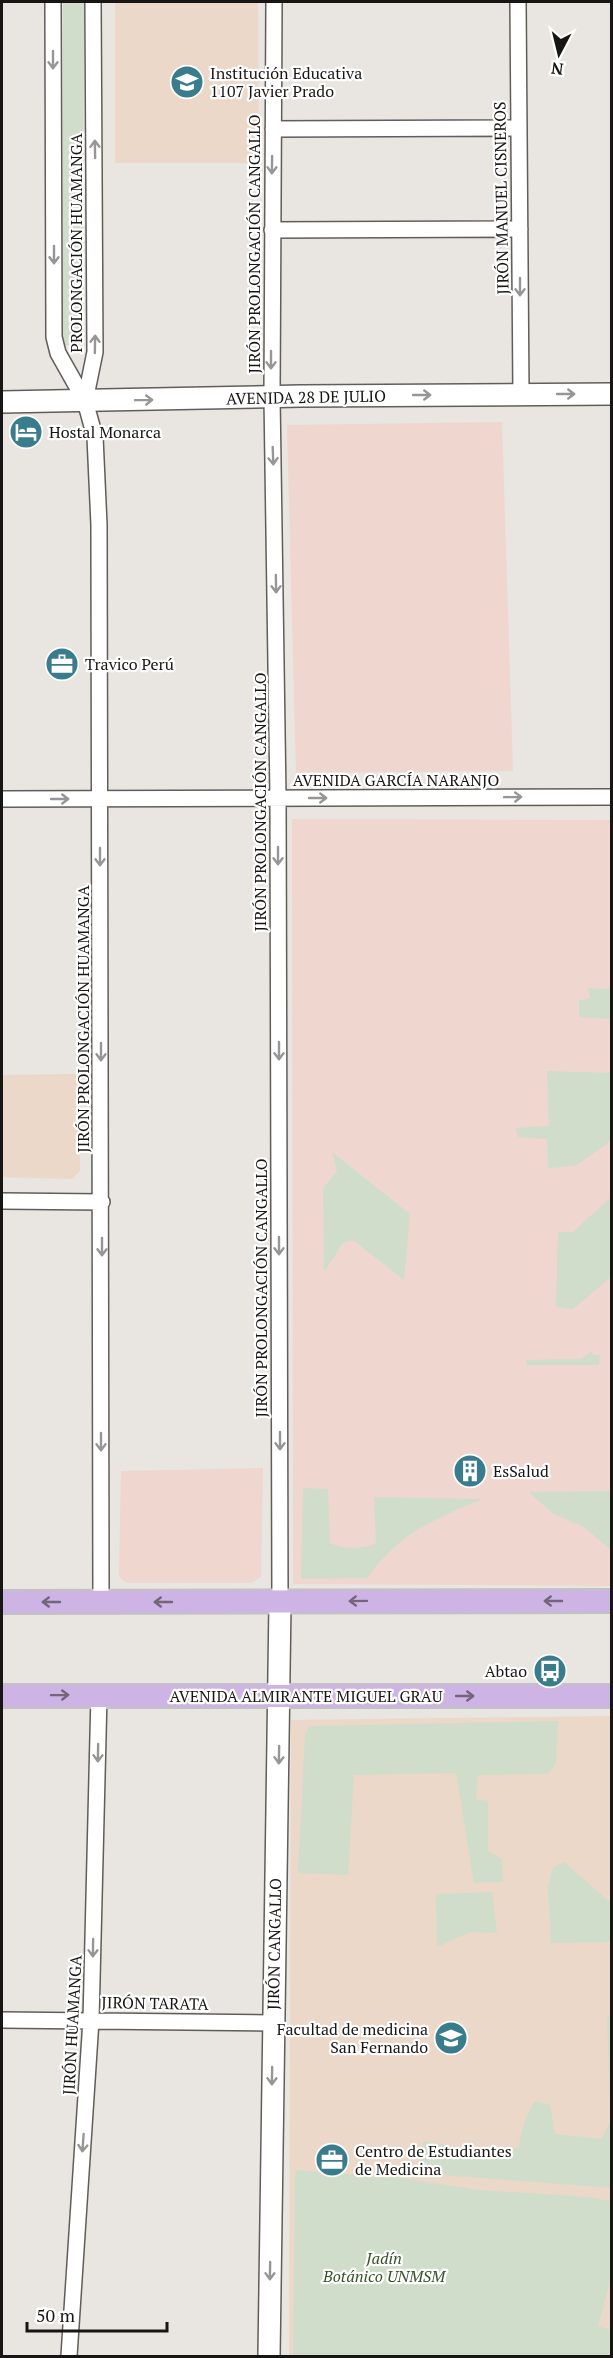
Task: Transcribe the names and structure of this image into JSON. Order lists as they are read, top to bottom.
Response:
{
  "streets": {
    "main road": ["AVENIDA ALMIRANTE MIGUEL GRAU"],
    "street": [
      "JIRÓN MANUEL CISNEROS",
      "PROLONGACIÓN HUAMANGA",
      "JIRÓN PROLONGACIÓN CANGALLO",
      "AVENIDA 28 DE JULIO",
      "AVENIDA GARCÍA NARANJO",
      "JIRÓN PROLONGACIÓN HUAMANGA",
      "JIRÓN CANGALLO",
      "JIRÓN TARATA",
      "JIRÓN HUAMANGA"
    ]
  },
  "crossings": [
    ["JIRÓN MANUEL CISNEROS", "AVENIDA 28 DE JULIO"],
    ["PROLONGACIÓN HUAMANGA", "AVENIDA 28 DE JULIO"],
    ["PROLONGACIÓN HUAMANGA", "JIRÓN PROLONGACIÓN HUAMANGA"],
    ["JIRÓN PROLONGACIÓN CANGALLO", "AVENIDA 28 DE JULIO"],
    ["JIRÓN PROLONGACIÓN CANGALLO", "AVENIDA GARCÍA NARANJO"],
    ["JIRÓN PROLONGACIÓN CANGALLO", "JIRÓN CANGALLO"],
    ["AVENIDA 28 DE JULIO", "JIRÓN PROLONGACIÓN HUAMANGA"],
    ["AVENIDA GARCÍA NARANJO", "JIRÓN PROLONGACIÓN HUAMANGA"],
    ["AVENIDA ALMIRANTE MIGUEL GRAU", "JIRÓN CANGALLO"],
    ["AVENIDA ALMIRANTE MIGUEL GRAU", "JIRÓN HUAMANGA"],
    ["JIRÓN CANGALLO", "JIRÓN TARATA"],
    ["JIRÓN TARATA", "JIRÓN HUAMANGA"]
  ],
  "one_way": [
    "JIRÓN MANUEL CISNEROS",
    "JIRÓN PROLONGACIÓN CANGALLO",
    "AVENIDA GARCÍA NARANJO",
    "JIRÓN PROLONGACIÓN HUAMANGA",
    "JIRÓN CANGALLO",
    "JIRÓN HUAMANGA"
  ],
  "parks": ["Jadín Botánico UNMSM"],
  "places": {
    "school or university": ["Institución Educativa 1107 Javier Prado", "Facultad de medicina San Fernando"],
    "hotel": ["Hostal Monarca"],
    "office": ["Travico Perú", "Centro de Estudiantes de Medicina"],
    "building": ["EsSalud"],
    "bus stop": ["Abtao"]
  },
  "scale_bar": "50 m",
  "north": "bottom"
}
